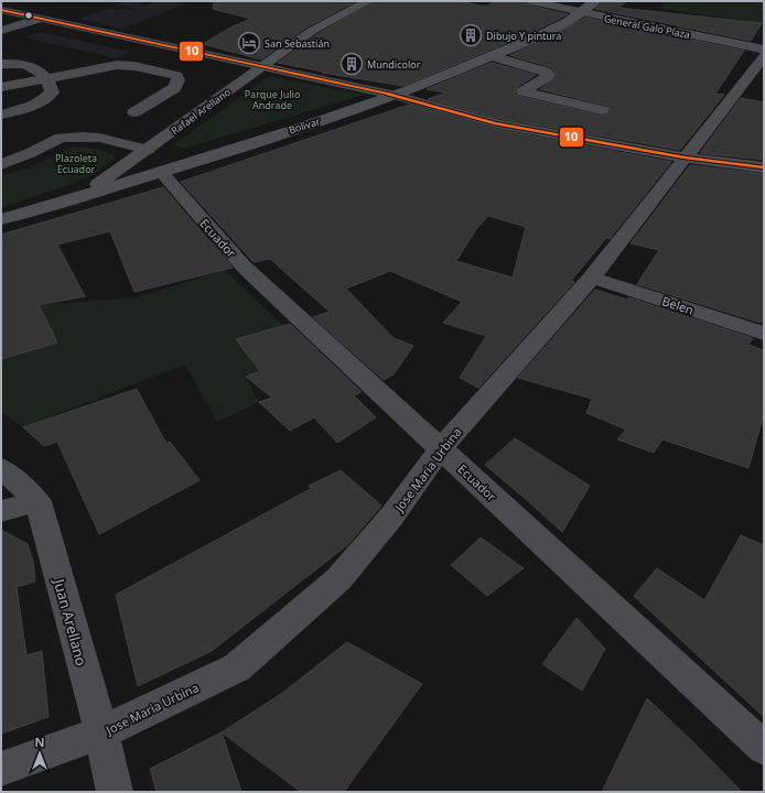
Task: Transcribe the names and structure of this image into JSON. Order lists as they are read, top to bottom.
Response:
{
  "streets": {
    "main road": ["Rafael Arellano", "Bolivar"],
    "street": [
      "General Galo Plaza",
      "Ecuador",
      "Belen",
      "Jose Maria Urbina",
      "Juan Arellano"
    ]
  },
  "crossings": [
    ["General Galo Plaza", "Bolivar"],
    ["Rafael Arellano", "Bolivar"],
    ["Bolivar", "Ecuador"],
    ["Ecuador", "Jose Maria Urbina"],
    ["Belen", "Jose Maria Urbina"],
    ["Jose Maria Urbina", "Juan Arellano"]
  ],
  "parks": ["Parque Julio Andrade", "Plazoleta Ecuador"],
  "places": {
    "building": ["Dibujo Y pintura", "Mundicolor"],
    "hotel": ["San Sebastián"]
  },
  "lines": ["transit line 10"],
  "north": "top"
}
